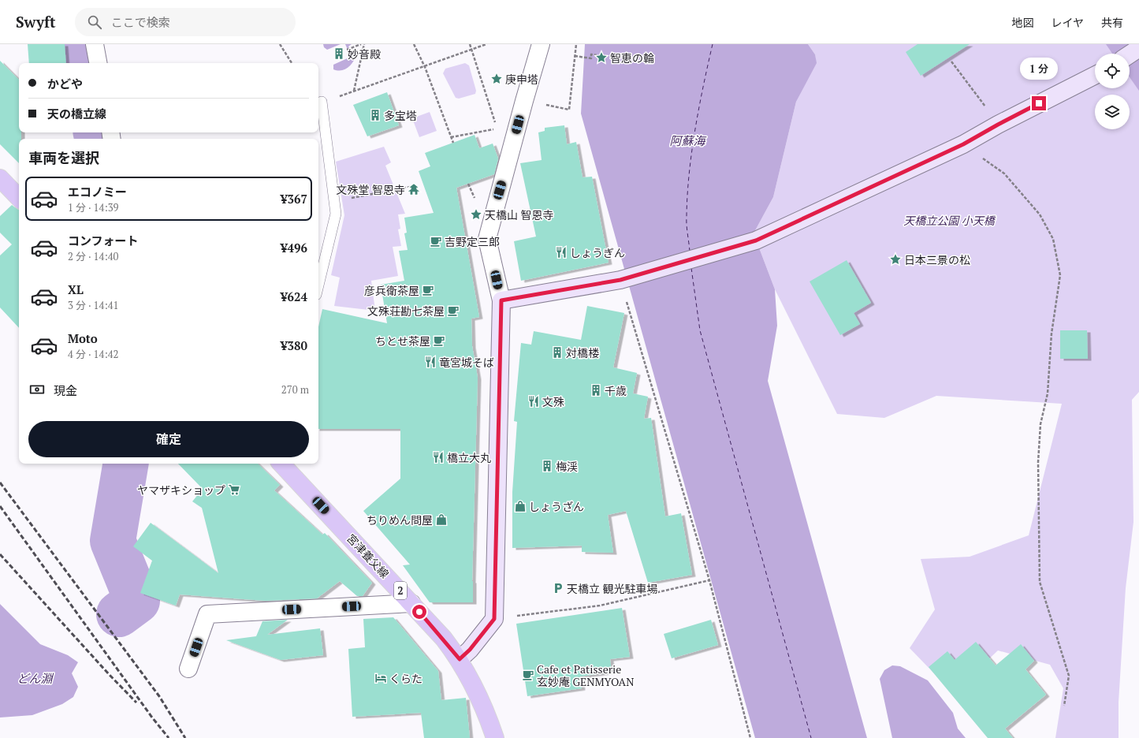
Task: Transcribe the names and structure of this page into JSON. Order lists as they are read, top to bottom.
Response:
{
  "streets": {
    "main road": ["宮津養父線", "2"]
  },
  "water": ["阿蘇海", "どん淵"],
  "parks": ["天橋立公園 小天橋"],
  "places": {
    "building": [
      "妙音殿",
      "多宝塔",
      "対橋楼",
      "千歳",
      "梅渓"
    ],
    "place": [
      "智恵の輪",
      "庚申塔",
      "天橋山 智恩寺",
      "日本三景の松"
    ],
    "temple": ["文殊堂 智恩寺"],
    "cafe": [
      "吉野定三郎",
      "彦兵衛茶屋",
      "文殊荘勘七茶屋",
      "ちとせ茶屋",
      "Cafe et Patisserie 玄妙庵 GENMYOAN"
    ],
    "restaurant": [
      "しょうぎん",
      "竜宮城そば",
      "文殊",
      "橋立大丸"
    ],
    "supermarket": ["ヤマザキショップ"],
    "shop": ["しょうざん", "ちりめん問屋"],
    "parking": ["天橋立 観光駐車場"],
    "hotel": ["くらた"]
  },
  "page": {
    "header": "Swyft",
    "search": "ここで検索",
    "nav": ["地図", "レイヤ", "共有"],
    "bubble": "1 分",
    "banner": ["かどや", "天の橋立線"],
    "heading": "車両を選択",
    "list": [
      {
        "name": "エコノミー",
        "note": "1 分 · 14:39",
        "value": "¥367"
      },
      {
        "name": "コンフォート",
        "note": "2 分 · 14:40",
        "value": "¥496"
      },
      {
        "name": "XL",
        "note": "3 分 · 14:41",
        "value": "¥624"
      },
      {
        "name": "Moto",
        "note": "4 分 · 14:42",
        "value": "¥380"
      }
    ],
    "pay": ["現金", "270 m"],
    "buttons": "確定"
  }
}
